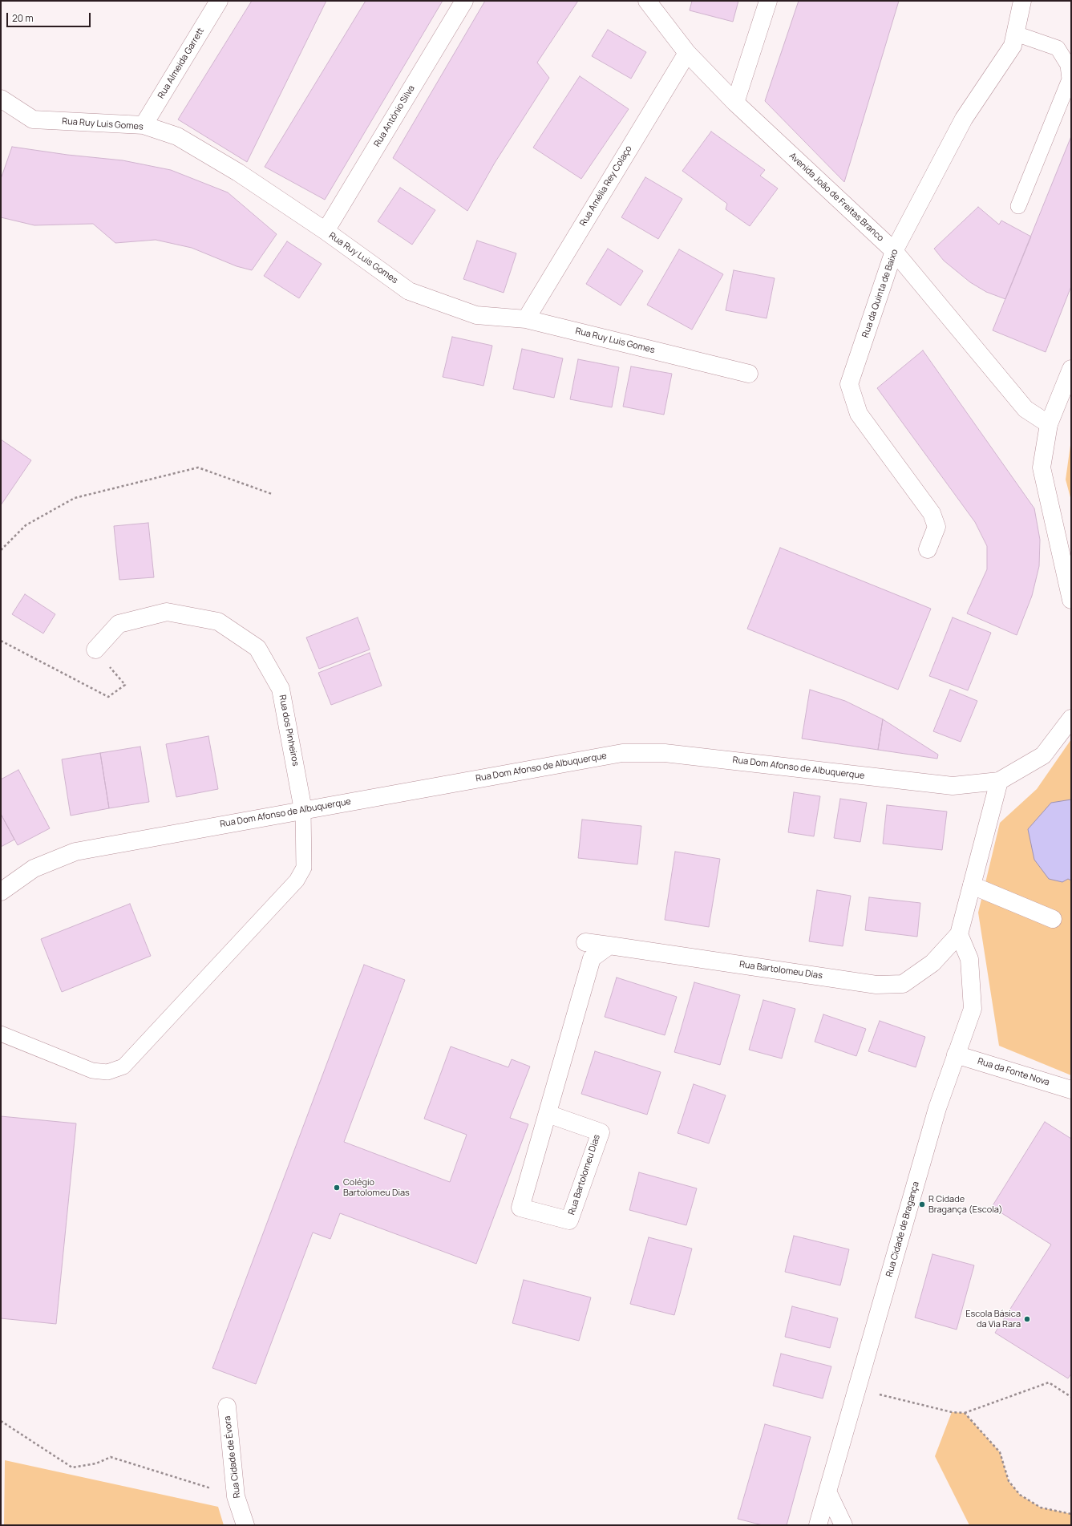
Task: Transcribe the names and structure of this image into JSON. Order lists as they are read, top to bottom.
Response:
{
  "streets": {
    "street": [
      "Rua Almeida Garrett",
      "Rua António Silva",
      "Rua Ruy Luis Gomes",
      "Rua Amélia Rey Colaço",
      "Avenida João de Freitas Branco",
      "Rua da Quinta de Baixo",
      "Rua dos Pinheiros",
      "Rua Dom Afonso de Albuquerque",
      "Rua Bartolomeu Dias",
      "Rua da Fonte Nova",
      "Rua Cidade de Bragança",
      "Rua Cidade de Évora"
    ]
  },
  "crossings": [
    ["Rua Almeida Garrett", "Rua Ruy Luis Gomes"],
    ["Rua António Silva", "Rua Ruy Luis Gomes"],
    ["Rua Ruy Luis Gomes", "Rua Amélia Rey Colaço"],
    ["Rua Amélia Rey Colaço", "Avenida João de Freitas Branco"],
    ["Avenida João de Freitas Branco", "Rua da Quinta de Baixo"],
    ["Rua dos Pinheiros", "Rua Dom Afonso de Albuquerque"],
    ["Rua Dom Afonso de Albuquerque", "Rua Bartolomeu Dias"],
    ["Rua Bartolomeu Dias", "Rua Cidade de Bragança"],
    ["Rua da Fonte Nova", "Rua Cidade de Bragança"]
  ],
  "places": ["Colégio Bartolomeu Dias", "R Cidade Bragança (Escola)", "Escola Básica da Via Rara"],
  "scale_bar": "20 m"
}
